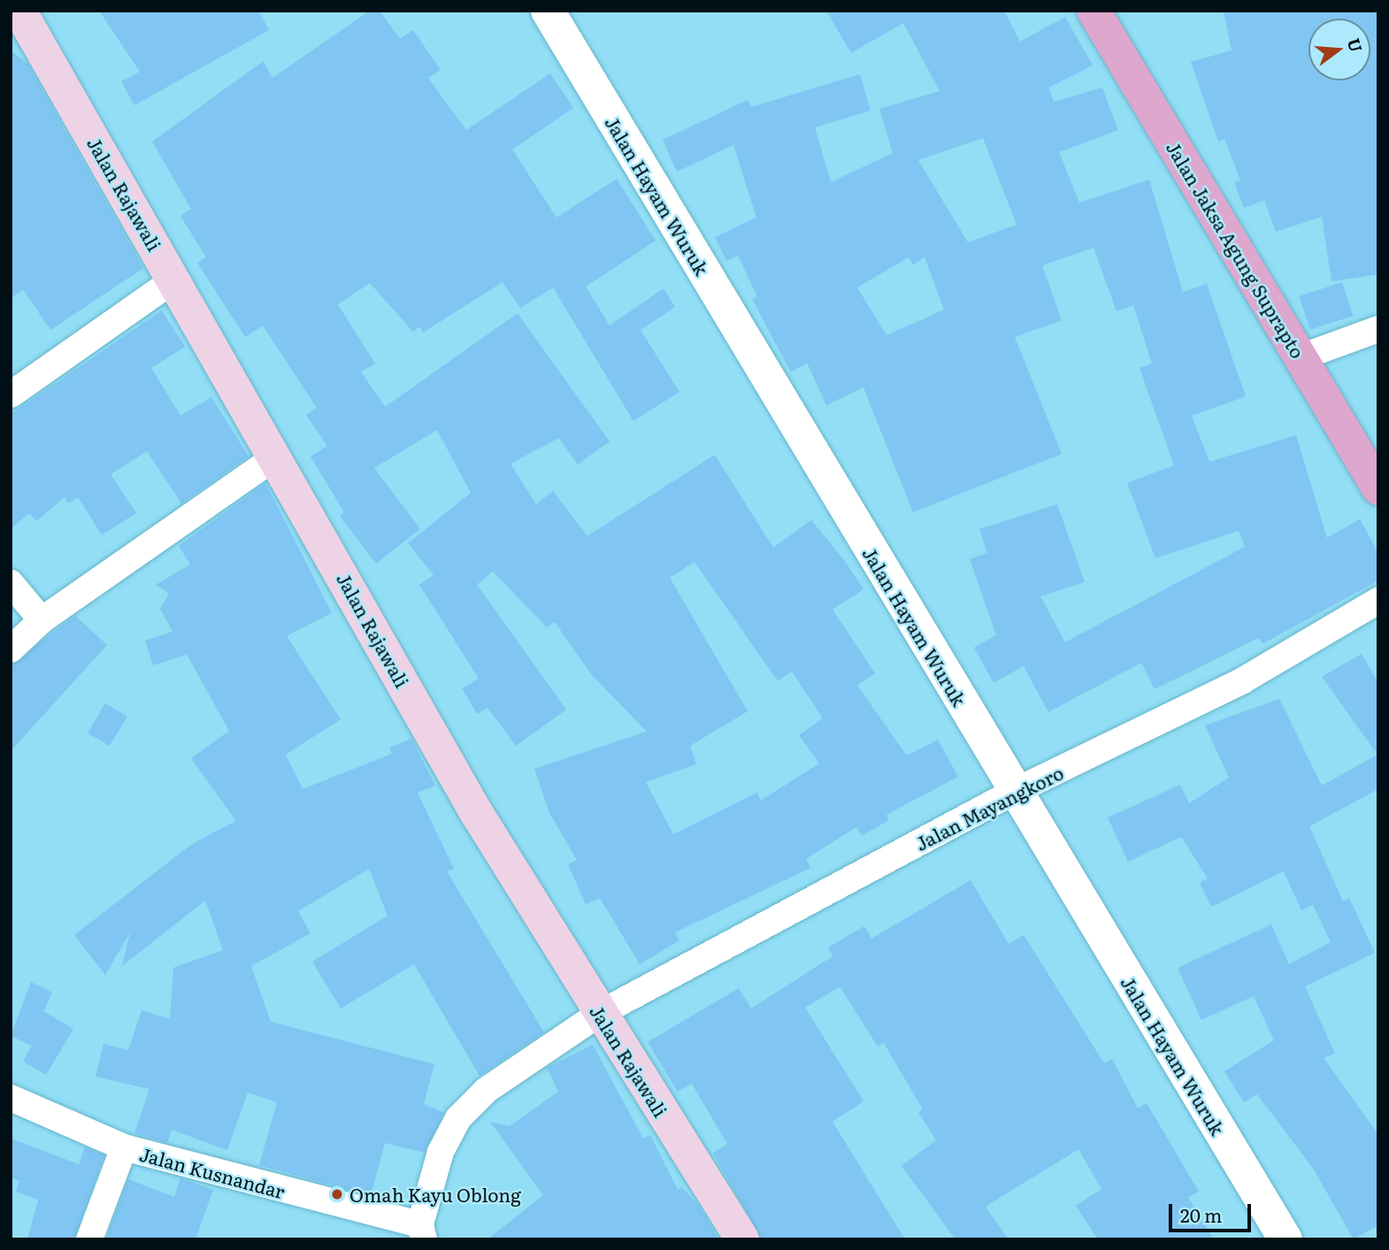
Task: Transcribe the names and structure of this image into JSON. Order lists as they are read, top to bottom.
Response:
{
  "streets": {
    "main road": ["Jalan Rajawali", "Jalan Jaksa Agung Suprapto"],
    "street": ["Jalan Hayam Wuruk", "Jalan Mayangkoro", "Jalan Kusnandar"]
  },
  "crossings": [
    ["Jalan Rajawali", "Jalan Mayangkoro"],
    ["Jalan Hayam Wuruk", "Jalan Mayangkoro"],
    ["Jalan Mayangkoro", "Jalan Kusnandar"]
  ],
  "places": ["Omah Kayu Oblong"],
  "scale_bar": "20 m",
  "north": "right"
}
